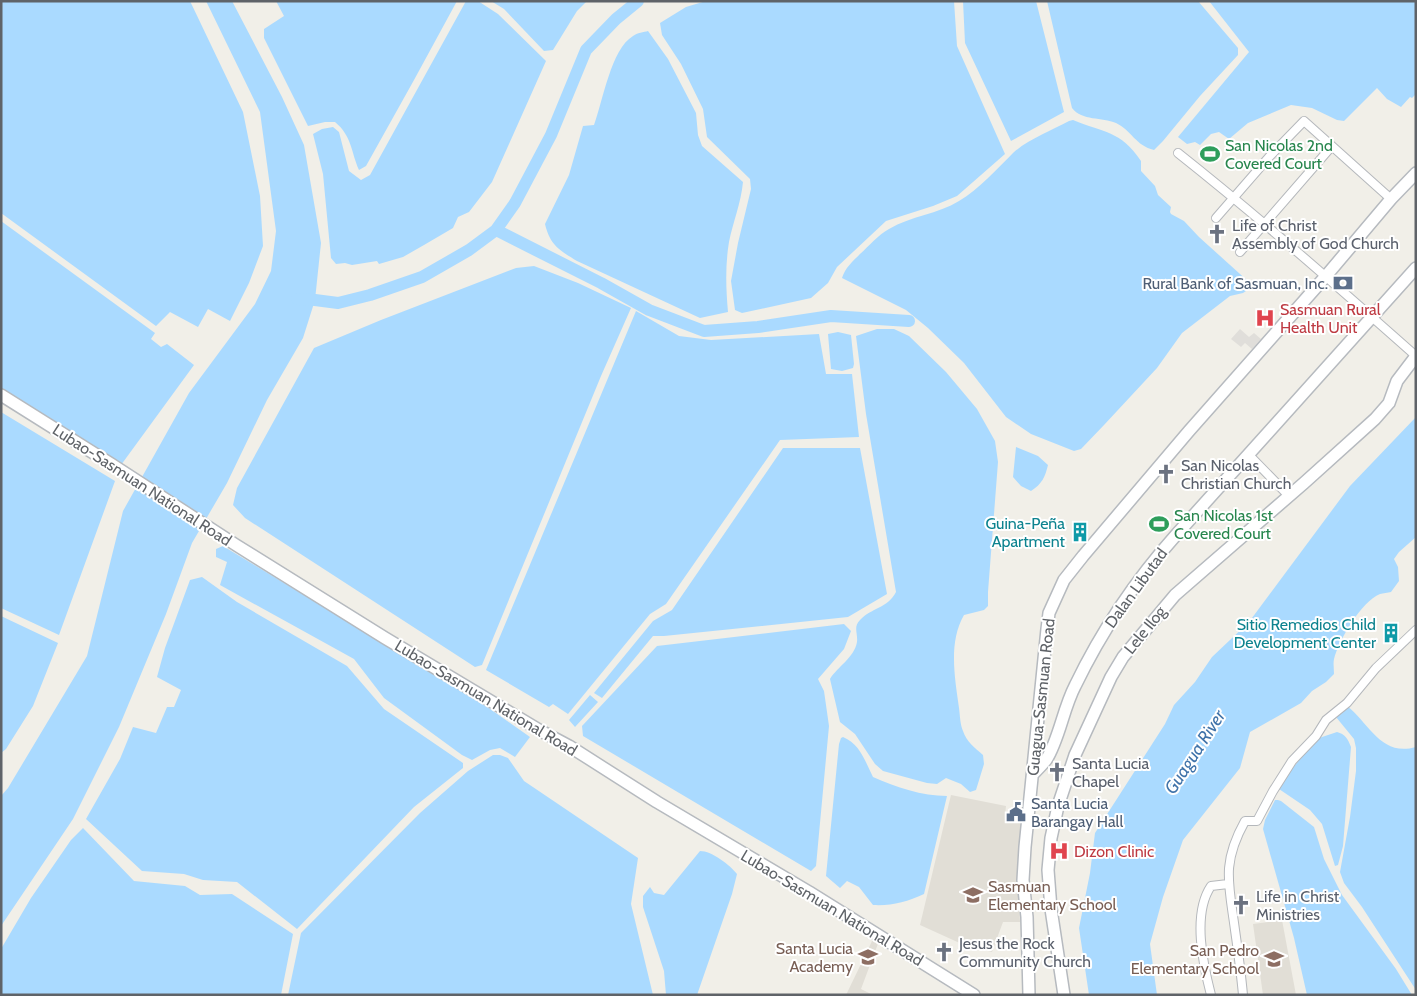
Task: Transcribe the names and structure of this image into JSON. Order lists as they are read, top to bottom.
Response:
{
  "streets": {
    "main road": [
      "Lubao-Sasmuan National Road",
      "Dalan Libutad",
      "Lele Ilog",
      "Guagua-Sasmuan Road"
    ]
  },
  "crossings": [
    ["Dalan Libutad", "Guagua-Sasmuan Road"]
  ],
  "water": ["Guagua River"],
  "places": {
    "sports": ["San Nicolas 2nd Covered Court", "San Nicolas 1st Covered Court"],
    "church": [
      "Life of Christ Assembly of God Church",
      "San Nicolas Christian Church",
      "Santa Lucia Chapel",
      "Life in Christ Ministries",
      "Jesus the Rock Community Church"
    ],
    "bank": ["Rural Bank of Sasmuan, Inc."],
    "hospital": ["Sasmuan Rural Health Unit", "Dizon Clinic"],
    "building": ["Guina-Peña Apartment", "Sitio Remedios Child Development Center"],
    "public building": ["Santa Lucia Barangay Hall"],
    "school or university": ["Sasmuan Elementary School", "Santa Lucia Academy", "San Pedro Elementary School"]
  }
}
